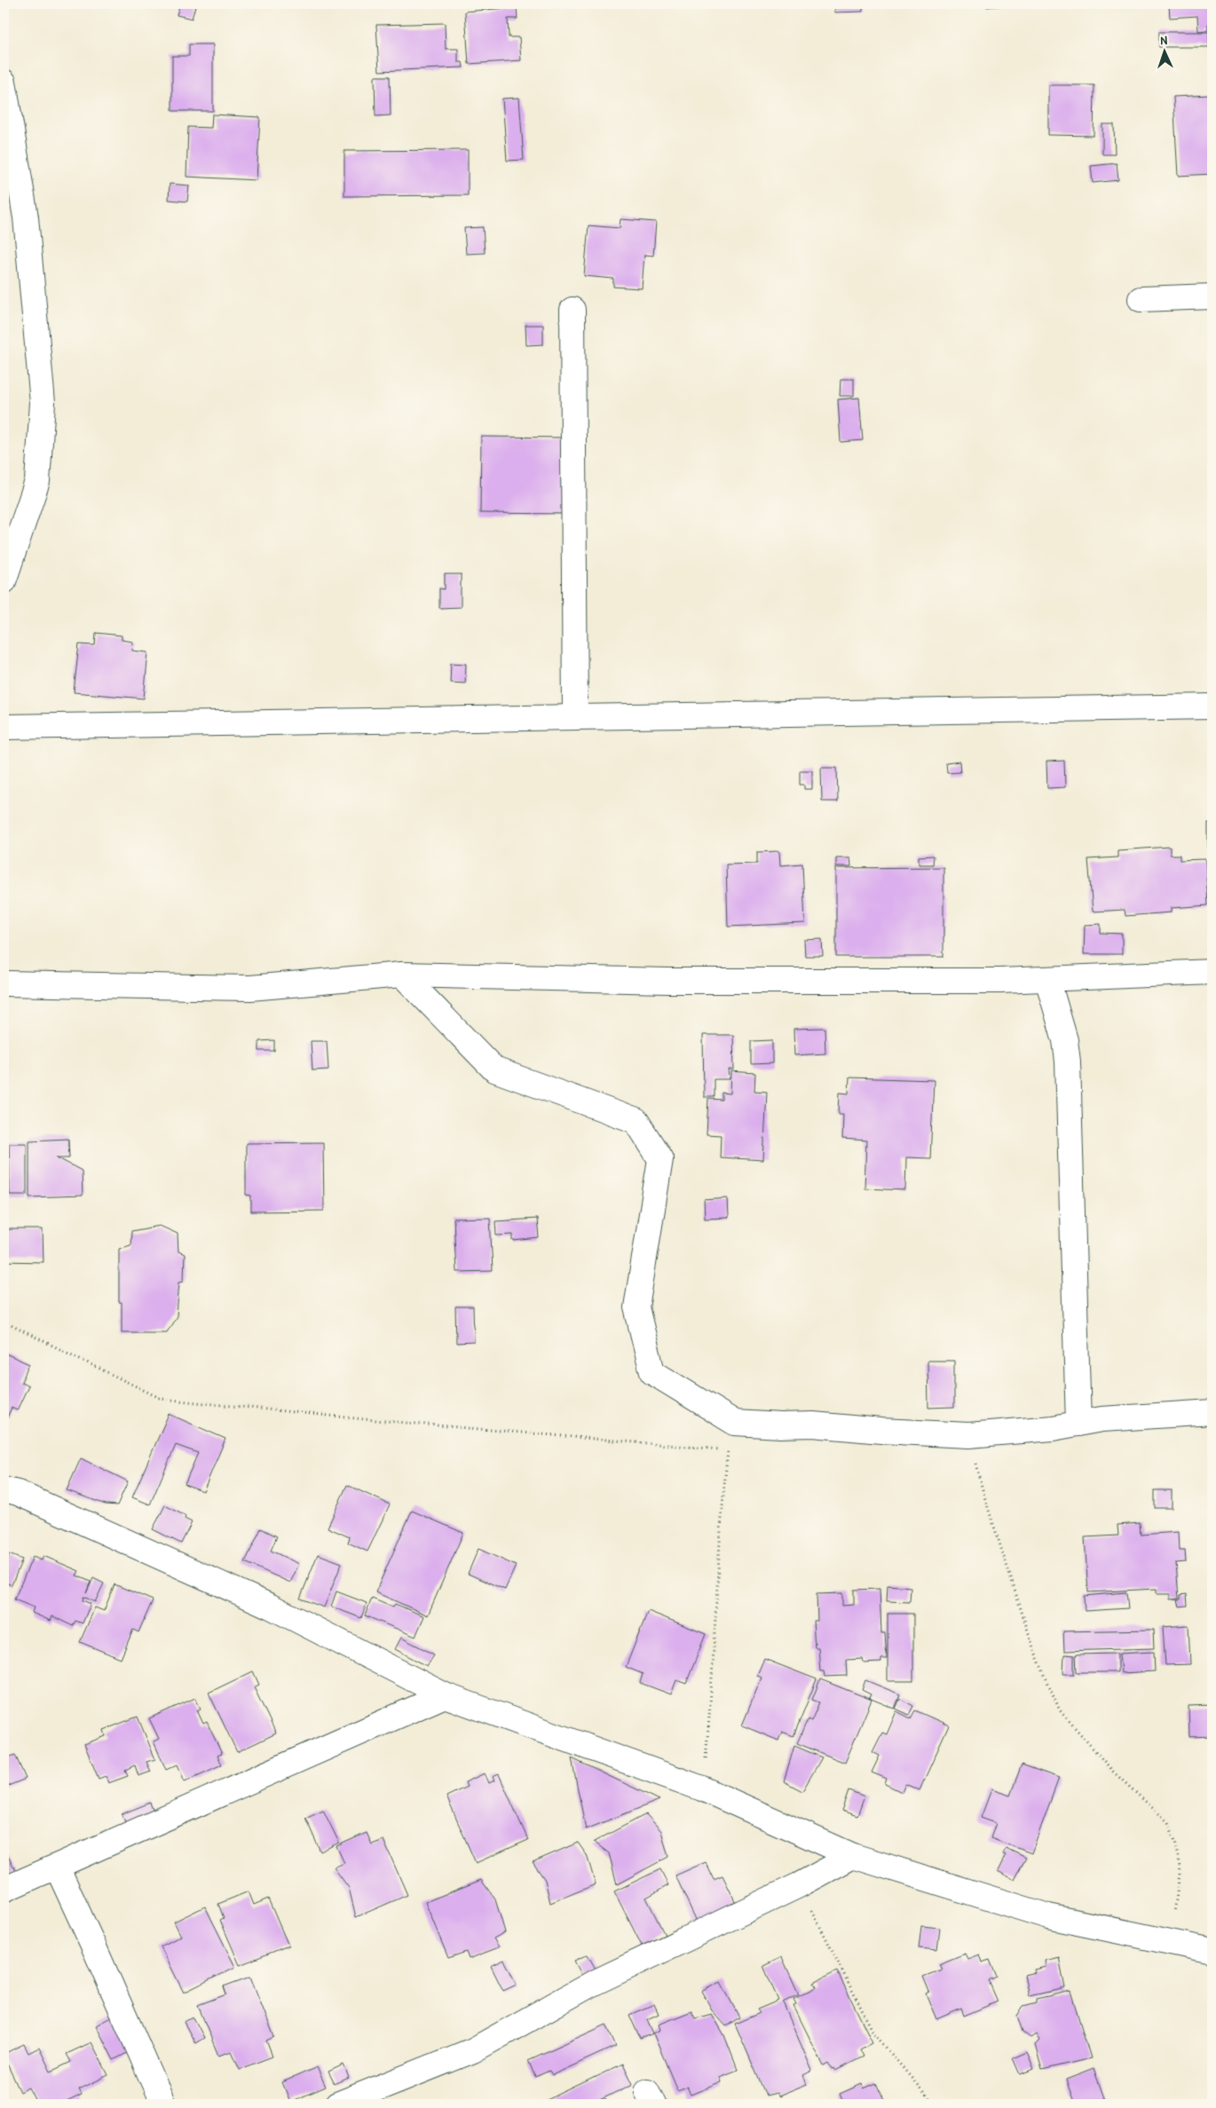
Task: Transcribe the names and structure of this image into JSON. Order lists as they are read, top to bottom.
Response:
{
  "north": "top"
}
